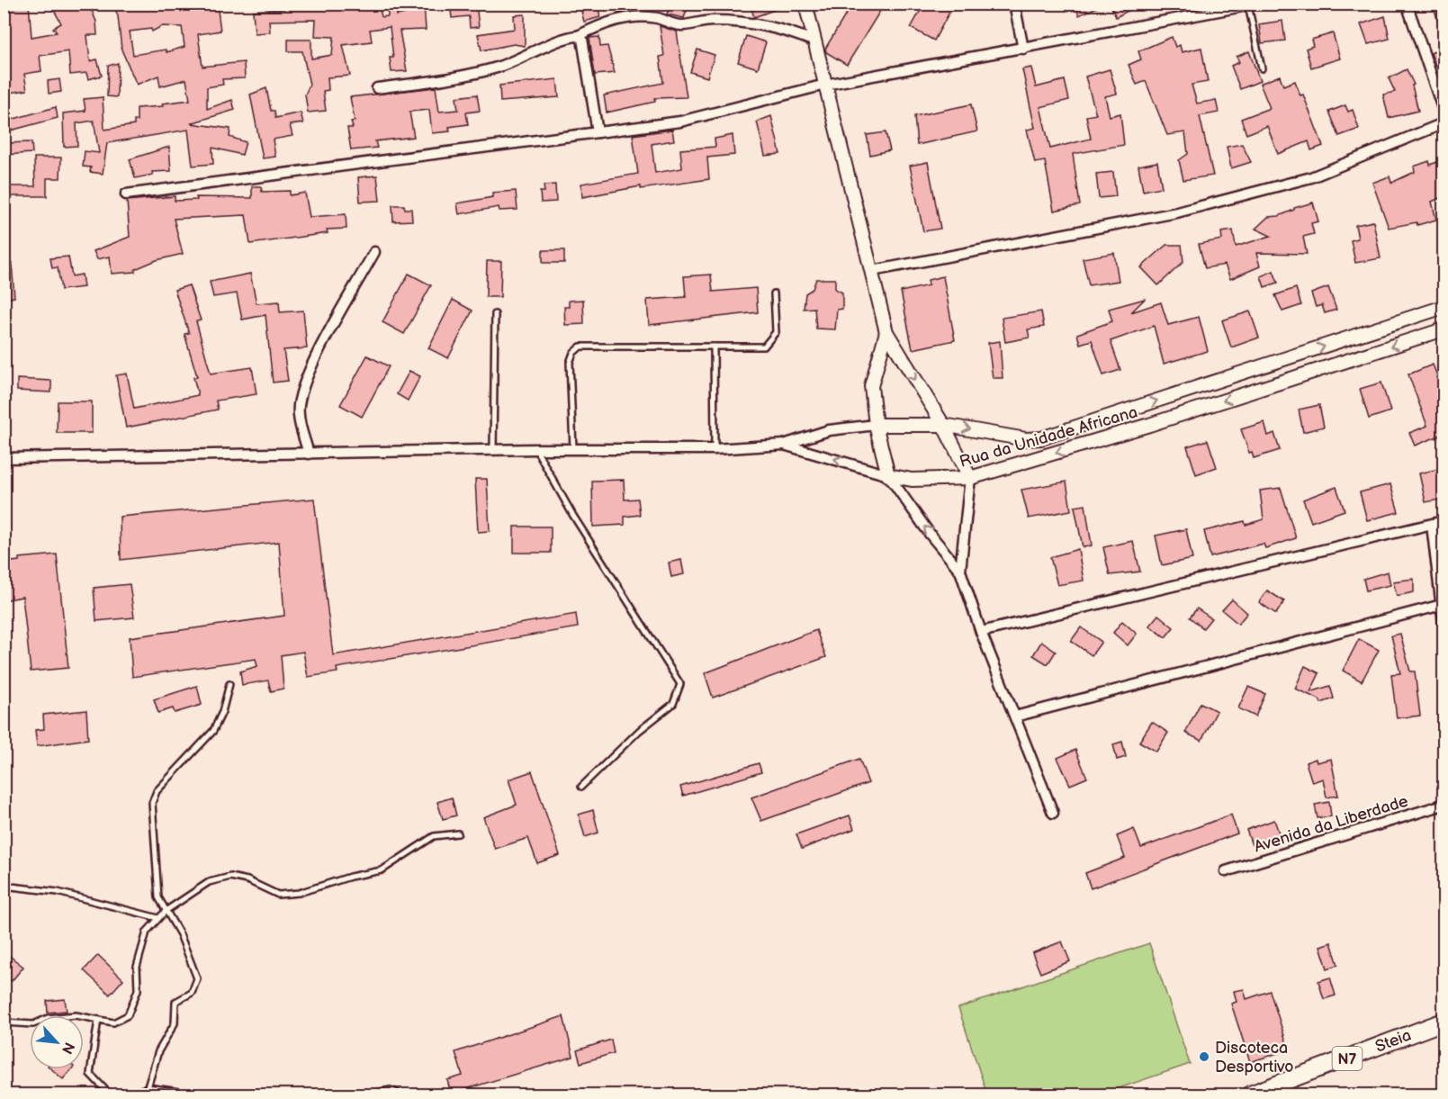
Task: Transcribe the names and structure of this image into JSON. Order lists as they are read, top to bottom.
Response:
{
  "streets": {
    "main road": ["Steia", "N7"],
    "street": ["Rua da Unidade Africana", "Avenida da Liberdade"]
  },
  "places": ["Discoteca Desportivo"],
  "north": "bottom right"
}
